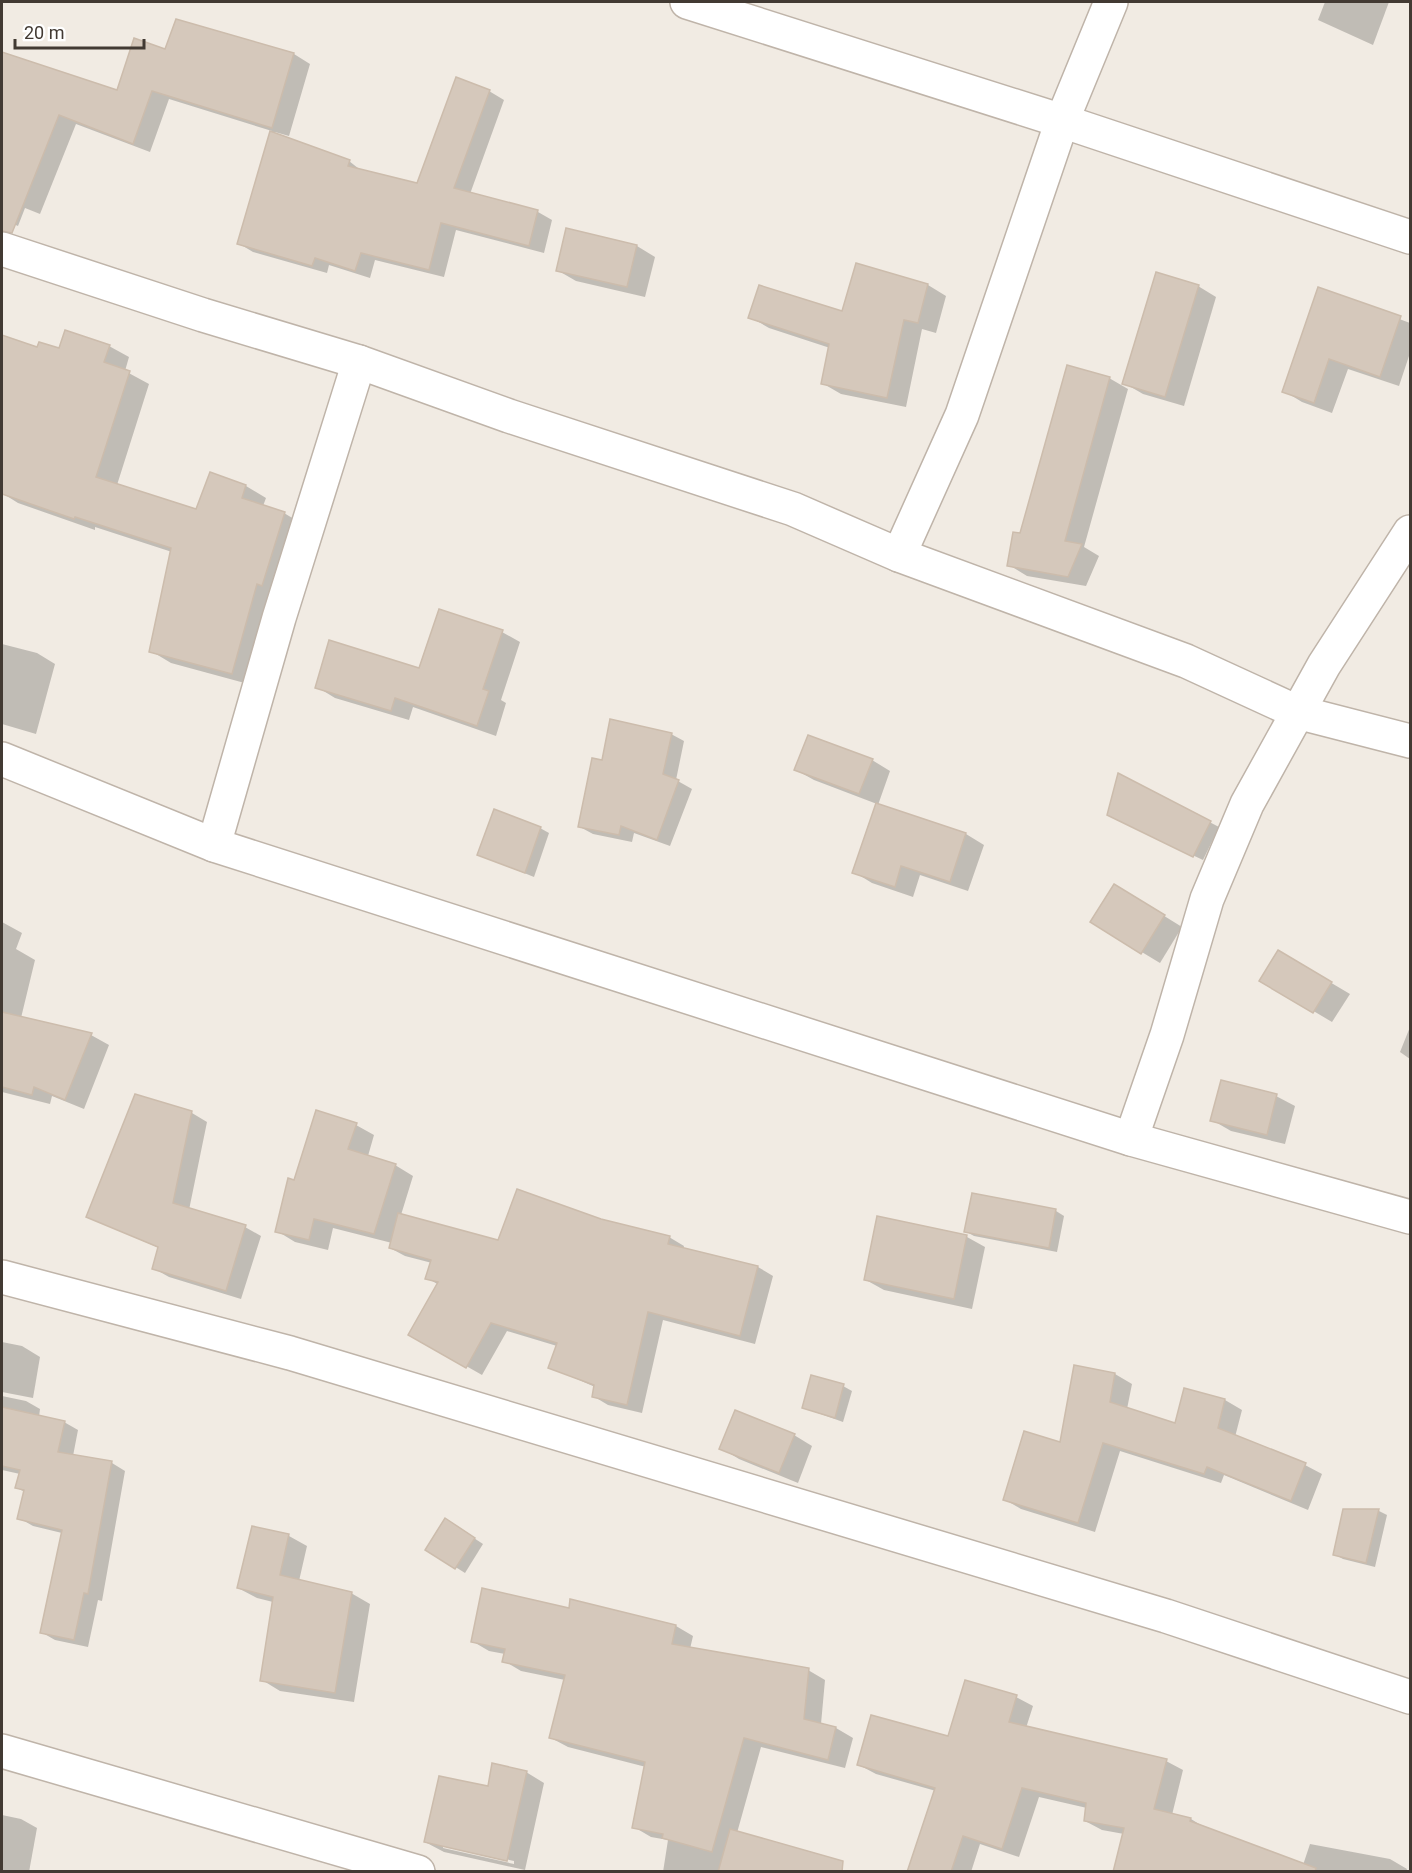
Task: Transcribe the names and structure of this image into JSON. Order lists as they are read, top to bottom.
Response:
{
  "scale_bar": "20 m"
}
